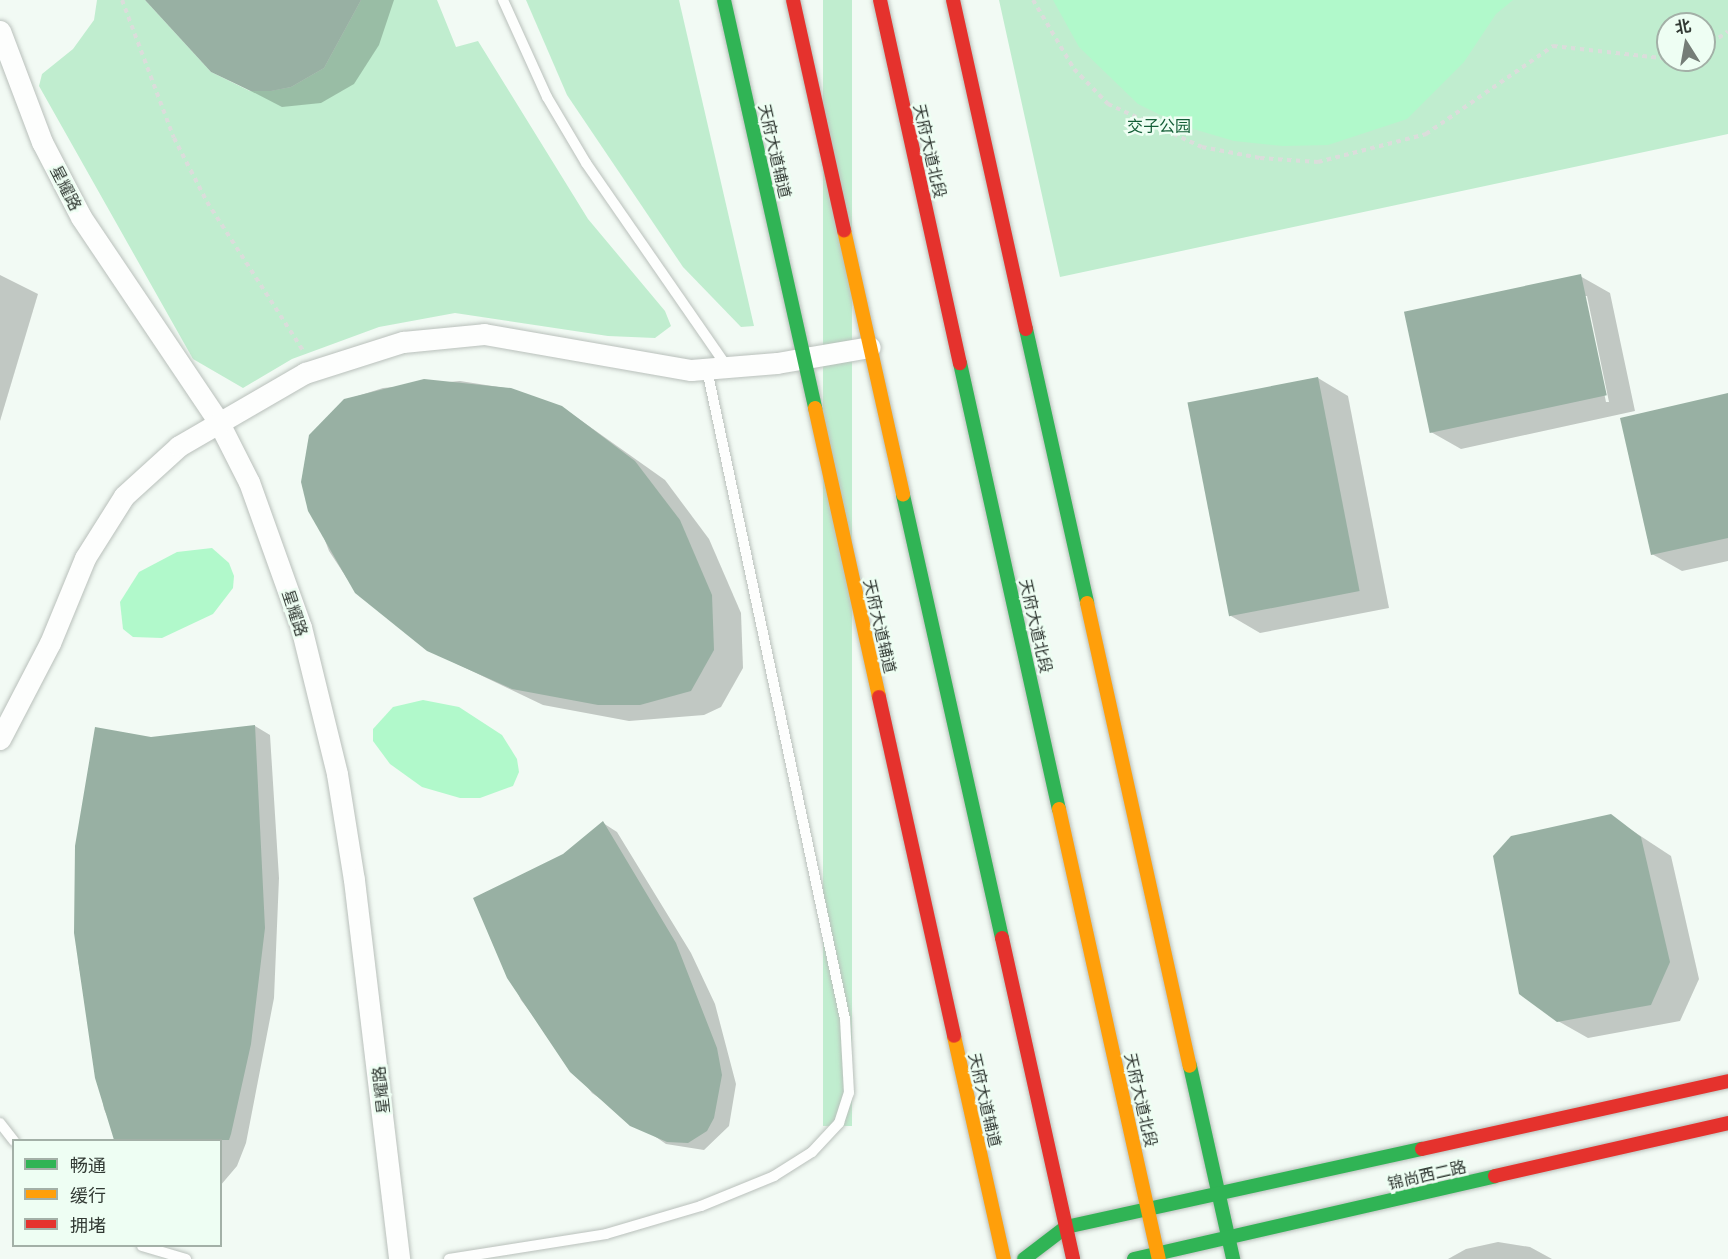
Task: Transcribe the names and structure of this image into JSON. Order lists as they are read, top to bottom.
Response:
{
  "streets": {
    "street": [
      "天府大道辅道",
      "天府大道北段",
      "星耀路",
      "锦尚西二路"
    ]
  },
  "crossings": [
    ["天府大道北段", "锦尚西二路"]
  ],
  "parks": ["交子公园"],
  "legend": ["畅通", "缓行", "拥堵"],
  "north": "top"
}
